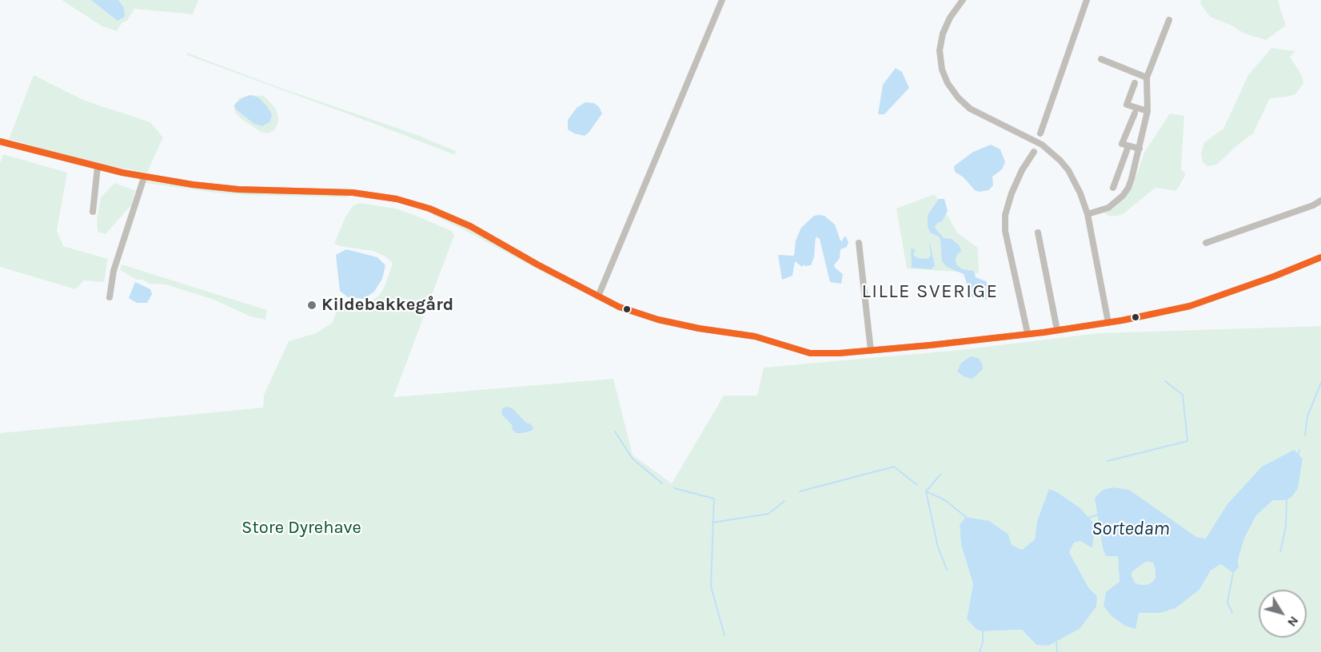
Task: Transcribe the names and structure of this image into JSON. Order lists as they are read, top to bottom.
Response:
{
  "districts": ["LILLE SVERIGE"],
  "water": ["Sortedam"],
  "parks": ["Store Dyrehave"],
  "places": ["Kildebakkegård"],
  "north": "bottom right"
}
